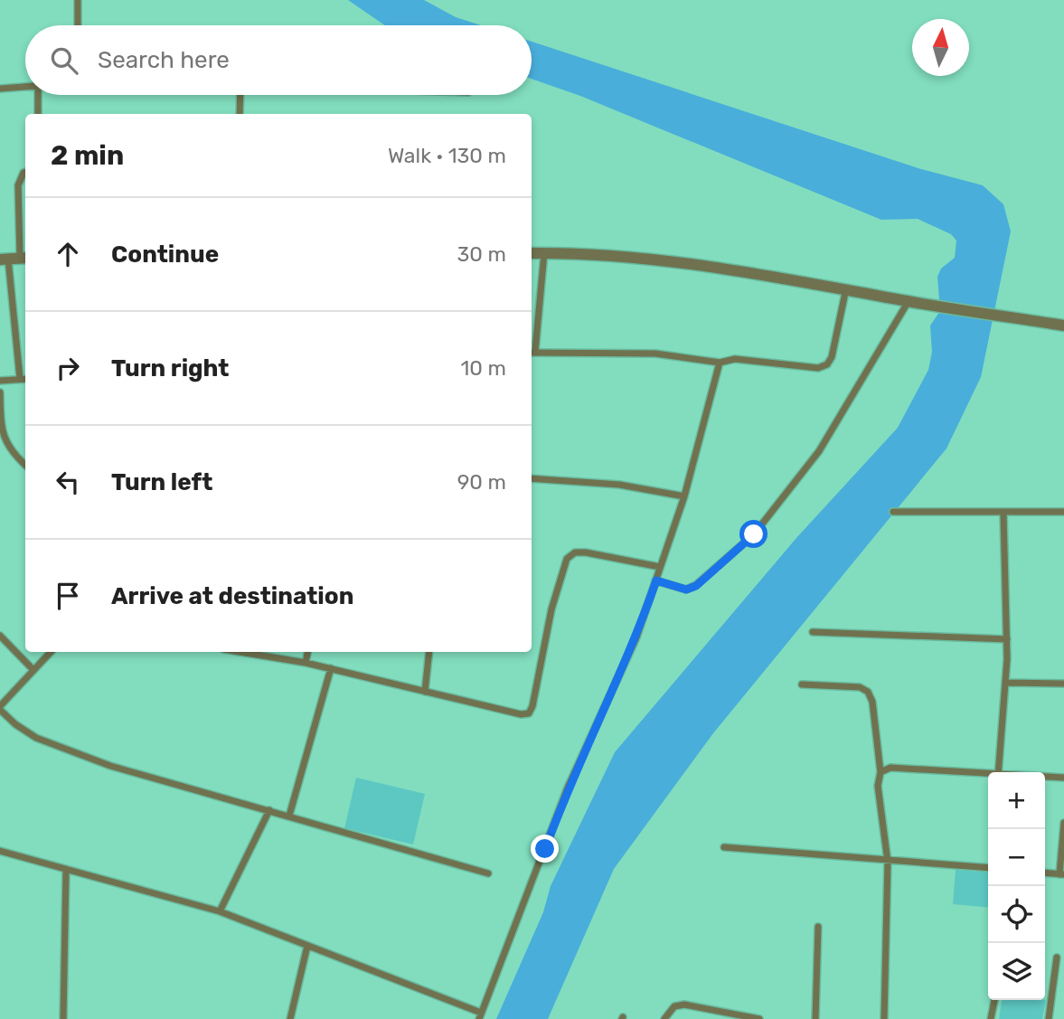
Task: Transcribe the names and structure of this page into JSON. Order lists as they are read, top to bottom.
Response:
{
  "north": "top",
  "page": {
    "search": "Search here",
    "heading": ["2 min", "Walk · 130 m"],
    "list": [
      ["Continue", "30 m"],
      ["Turn right", "10 m"],
      ["Turn left", "90 m"],
      "Arrive at destination"
    ],
    "map_buttons": ["+", "−"]
  }
}
